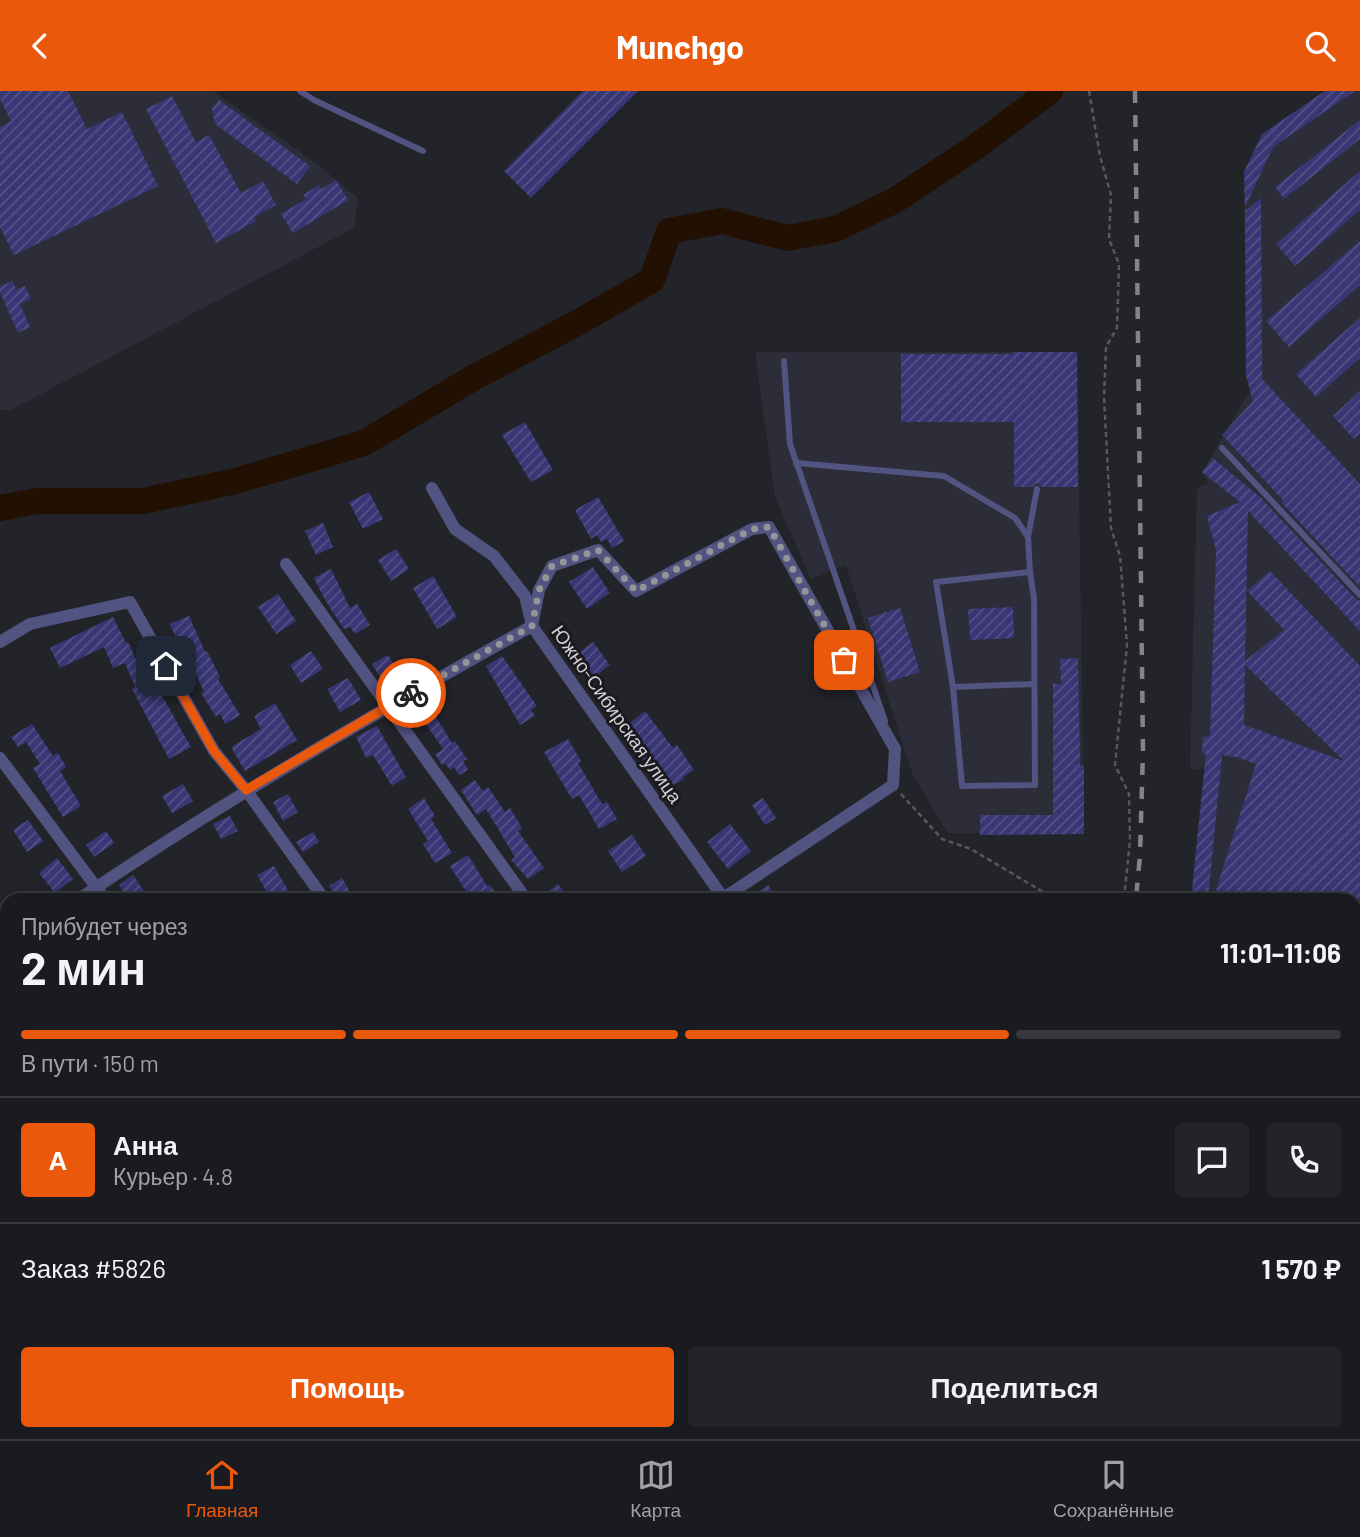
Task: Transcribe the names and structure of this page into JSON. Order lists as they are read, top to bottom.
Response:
{
  "streets": {
    "street": ["Южно-Сибирская улица"]
  },
  "page": {
    "header": "Munchgo",
    "heading": ["2 мин", "Прибудет через", "11:01–11:06"],
    "panel": [
      "Анна",
      "Курьер · 4.8",
      "Заказ #5826",
      "1 570 ₽"
    ],
    "bar": "В пути · 150 m",
    "round": "А",
    "buttons": ["Помощь", "Поделиться"],
    "tabs": ["Главная", "Карта", "Сохранённые"]
  }
}
